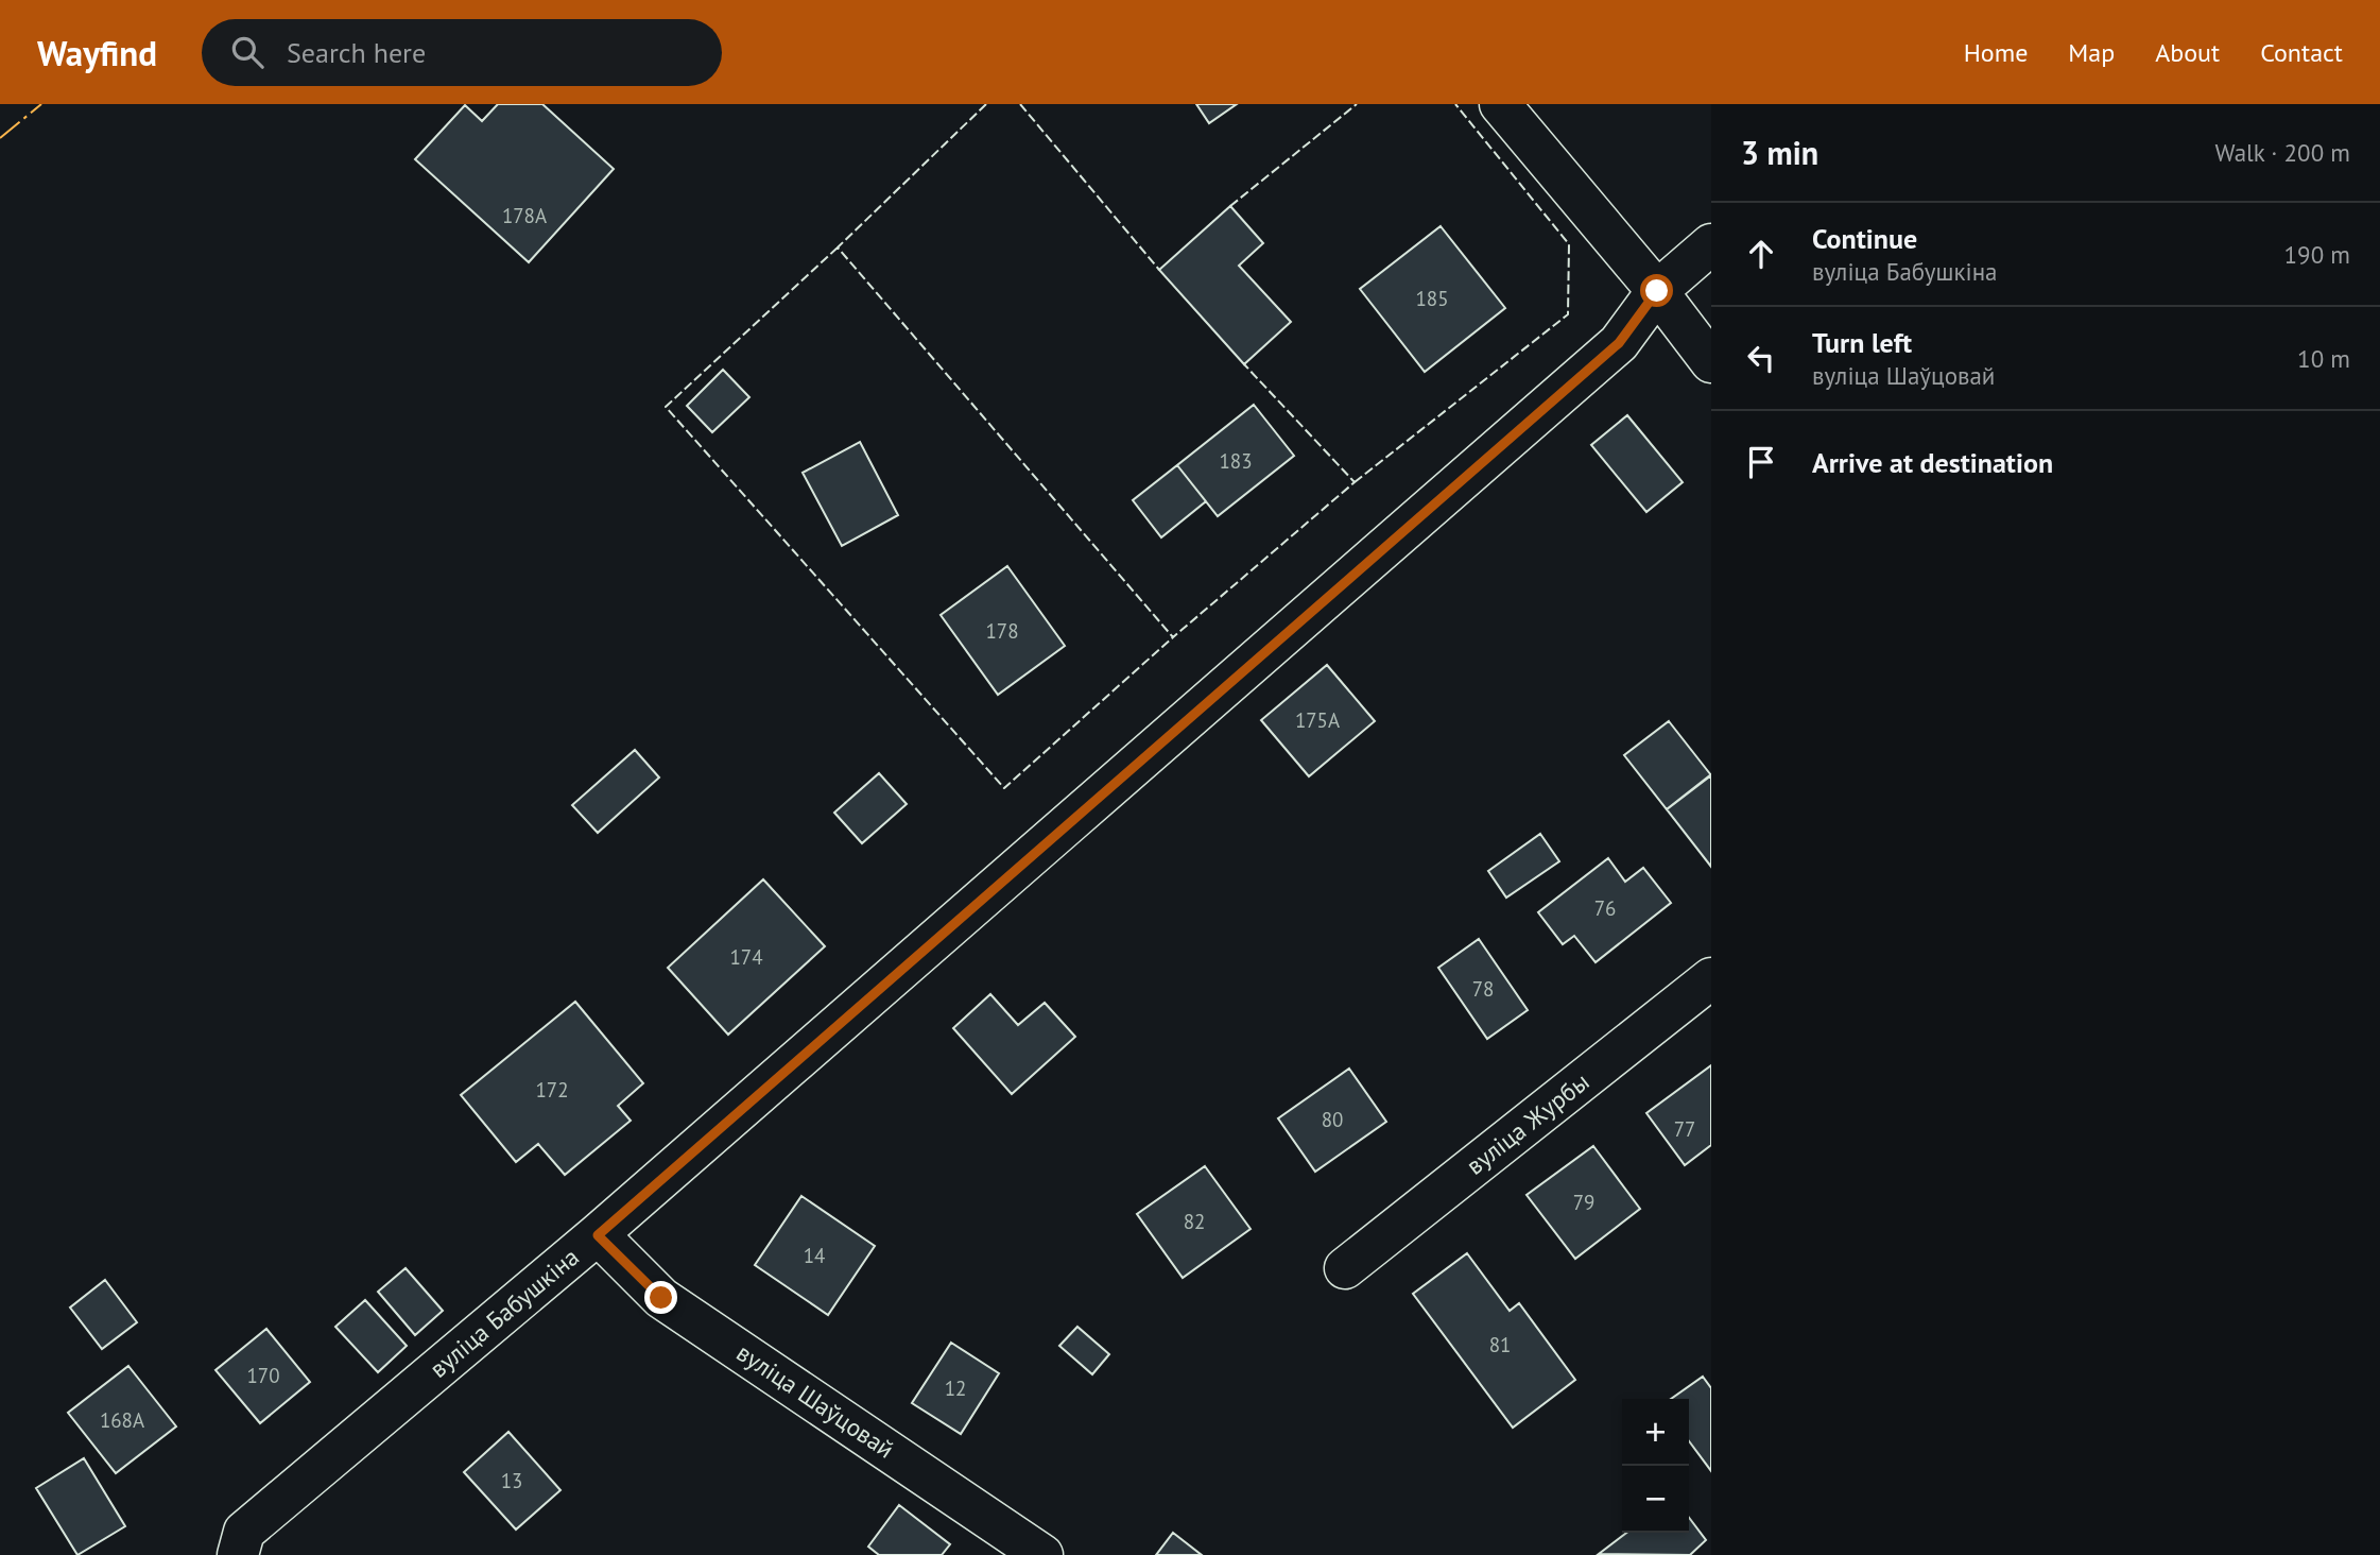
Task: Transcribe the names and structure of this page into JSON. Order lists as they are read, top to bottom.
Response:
{
  "streets": {
    "street": ["вуліца Журбы", "вуліца Бабушкіна", "вуліца Шаўцовай"]
  },
  "crossings": [
    ["вуліца Бабушкіна", "вуліца Шаўцовай"]
  ],
  "house_numbers": [
    "178А",
    "185",
    "183",
    "178",
    "175А",
    "76",
    "174",
    "78",
    "172",
    "80",
    "77",
    "79",
    "82",
    "14",
    "81",
    "170",
    "12",
    "168А",
    "13"
  ],
  "page": {
    "header": "Wayfind",
    "search": "Search here",
    "nav": [
      "Home",
      "Map",
      "About",
      "Contact"
    ],
    "heading": ["3 min", "Walk · 200 m"],
    "list": [
      ["Continue", "вуліца Бабушкіна", "190 m"],
      ["Turn left", "вуліца Шаўцовай", "10 m"],
      "Arrive at destination"
    ],
    "map_buttons": ["+", "−"]
  }
}
